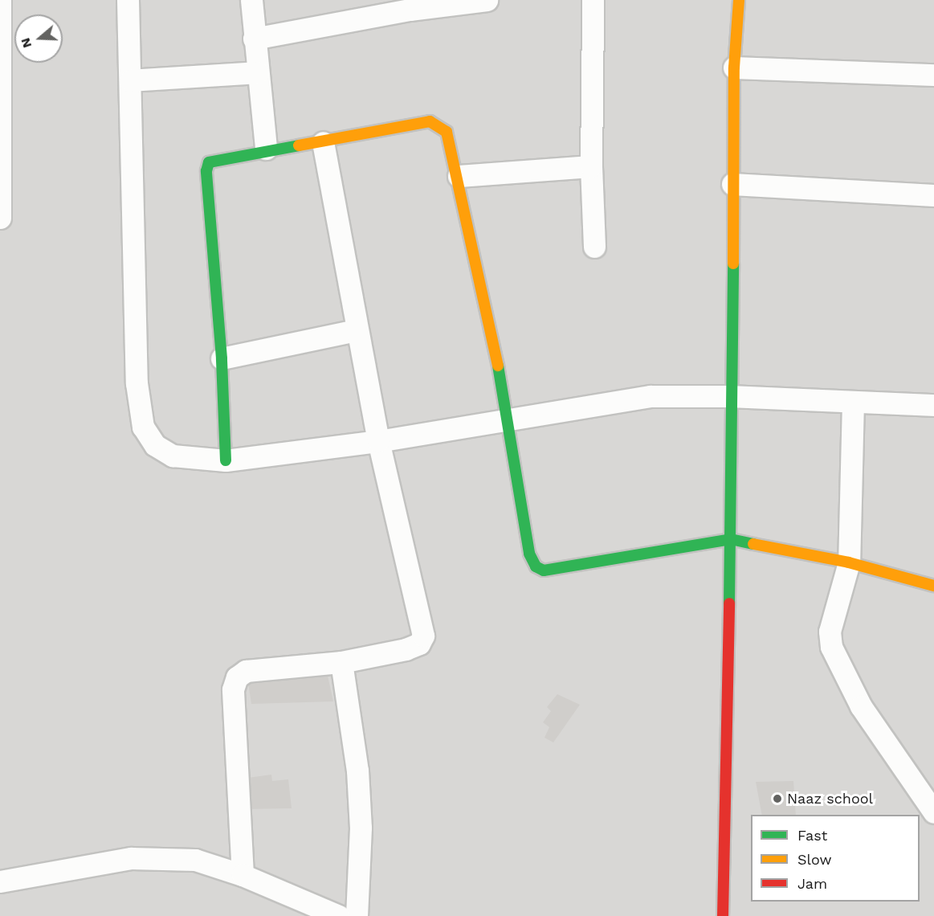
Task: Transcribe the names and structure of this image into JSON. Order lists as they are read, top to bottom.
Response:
{
  "places": ["Naaz school"],
  "legend": ["Fast", "Slow", "Jam"],
  "north": "left"
}
